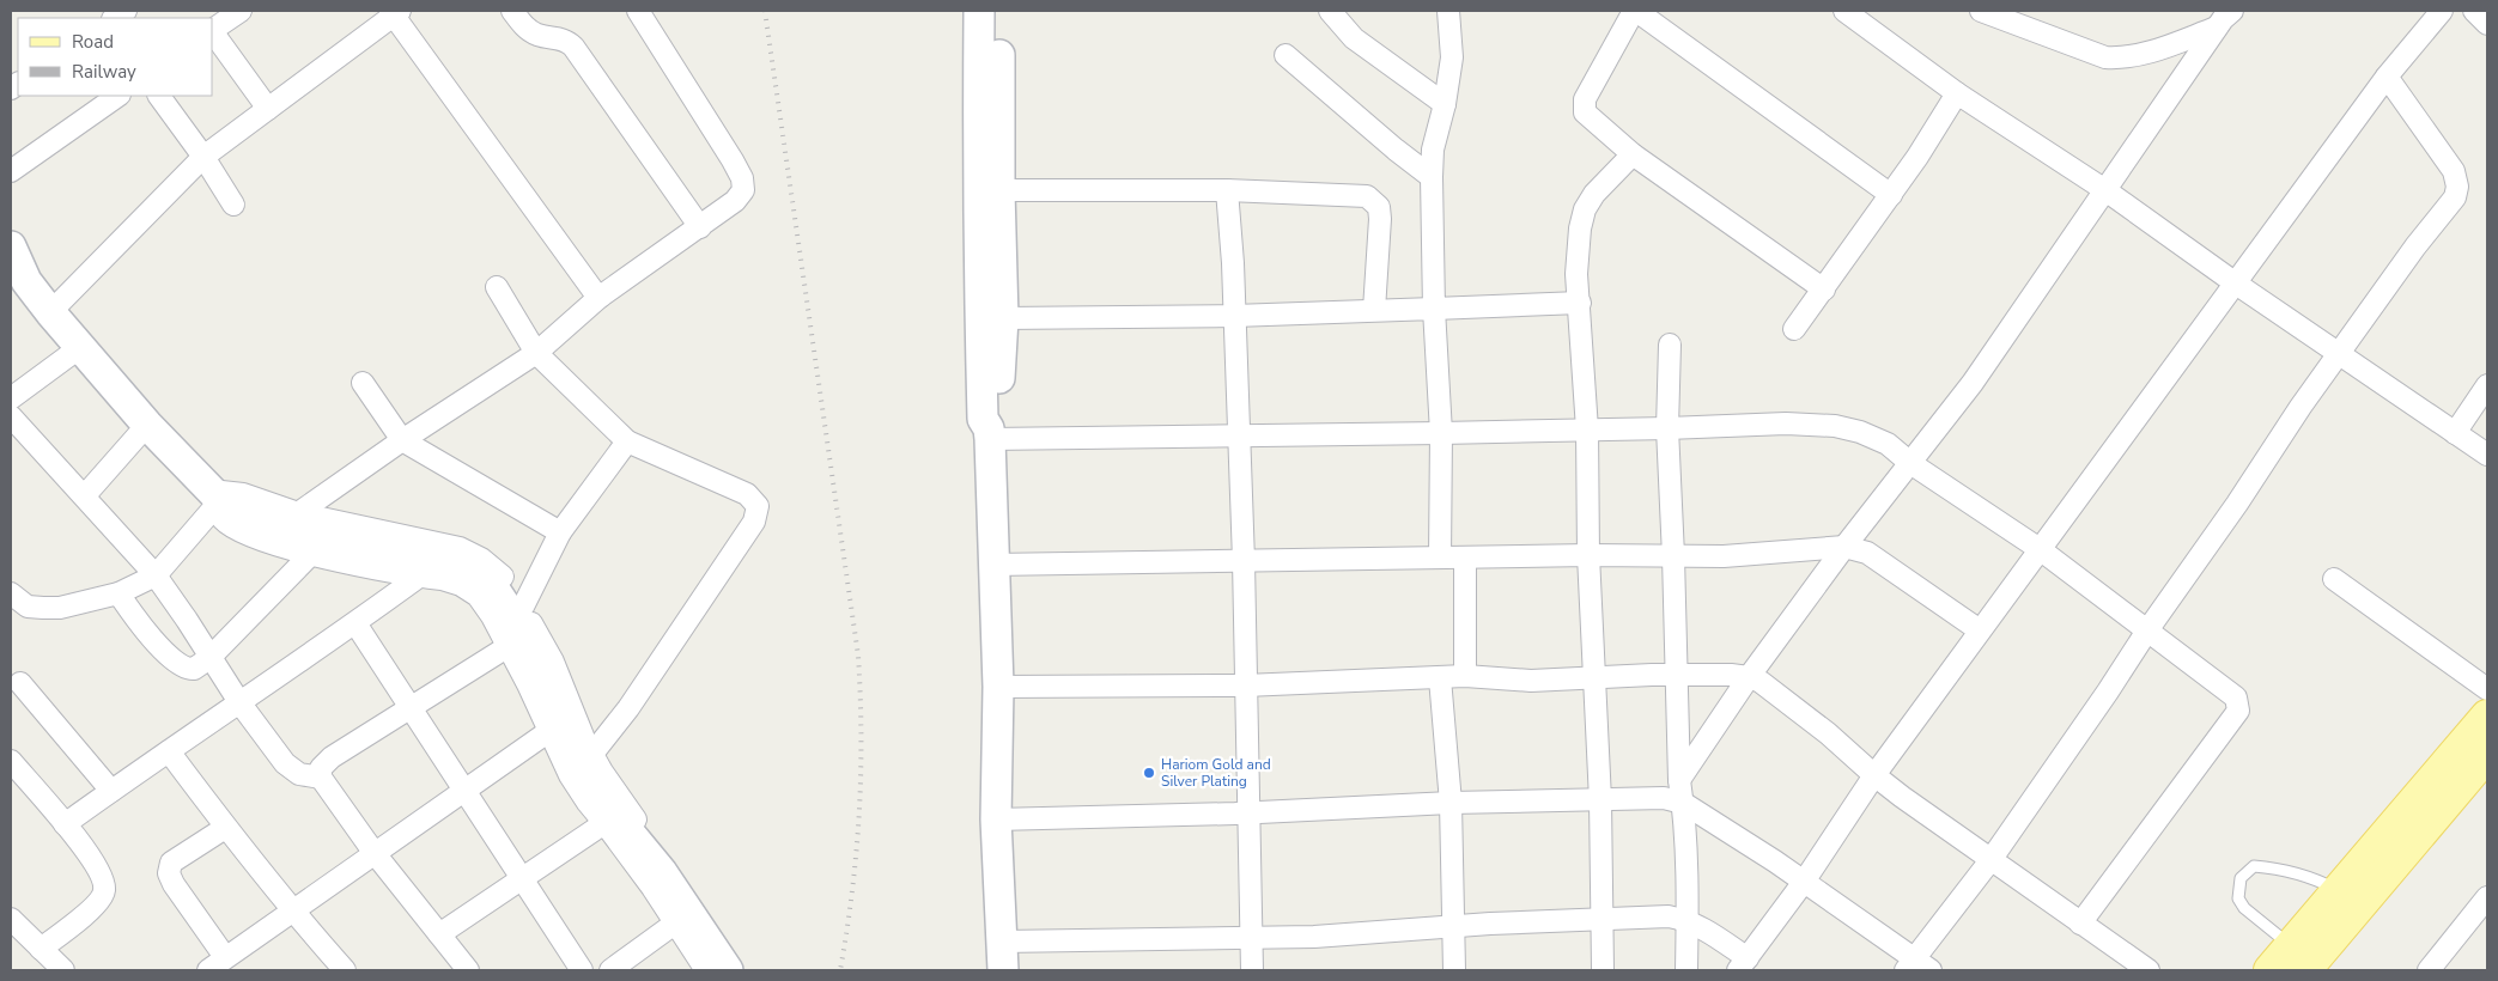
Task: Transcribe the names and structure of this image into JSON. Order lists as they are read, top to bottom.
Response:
{
  "places": ["Hariom Gold and Silver Plating"],
  "legend": ["Road", "Railway"]
}
